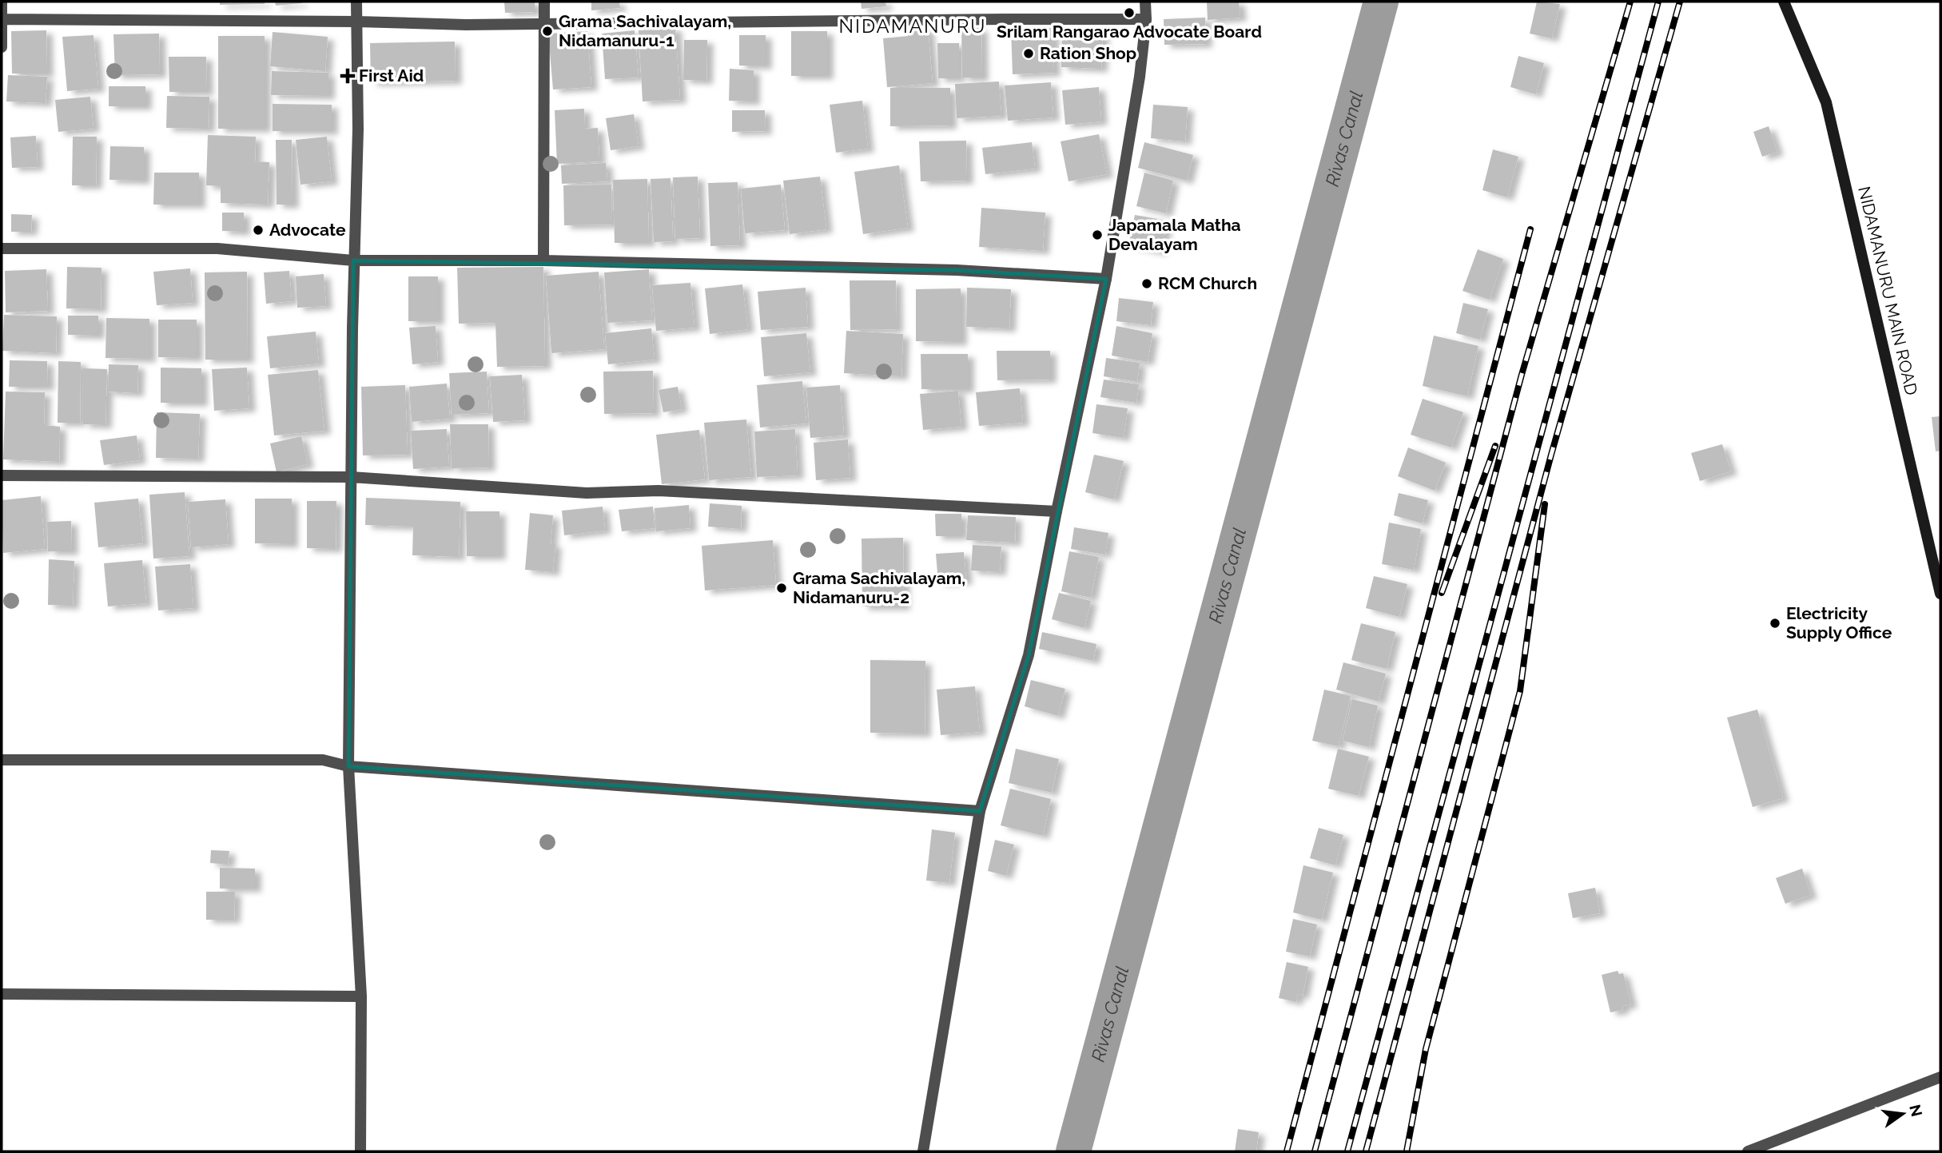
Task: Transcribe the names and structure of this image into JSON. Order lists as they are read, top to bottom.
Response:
{
  "streets": {
    "main road": ["NIDAMANURU MAIN ROAD"]
  },
  "districts": ["NIDAMANURU"],
  "water": ["Rivas Canal"],
  "places": {
    "other": [
      "Srilam Rangarao Advocate Board",
      "Grama Sachivalayam, Nidamanuru-1",
      "Ration Shop",
      "Advocate",
      "Japamala Matha Devalayam",
      "RCM Church",
      "Grama Sachivalayam, Nidamanuru-2",
      "Electricity Supply Office"
    ],
    "health": ["First Aid"]
  },
  "north": "right"
}
